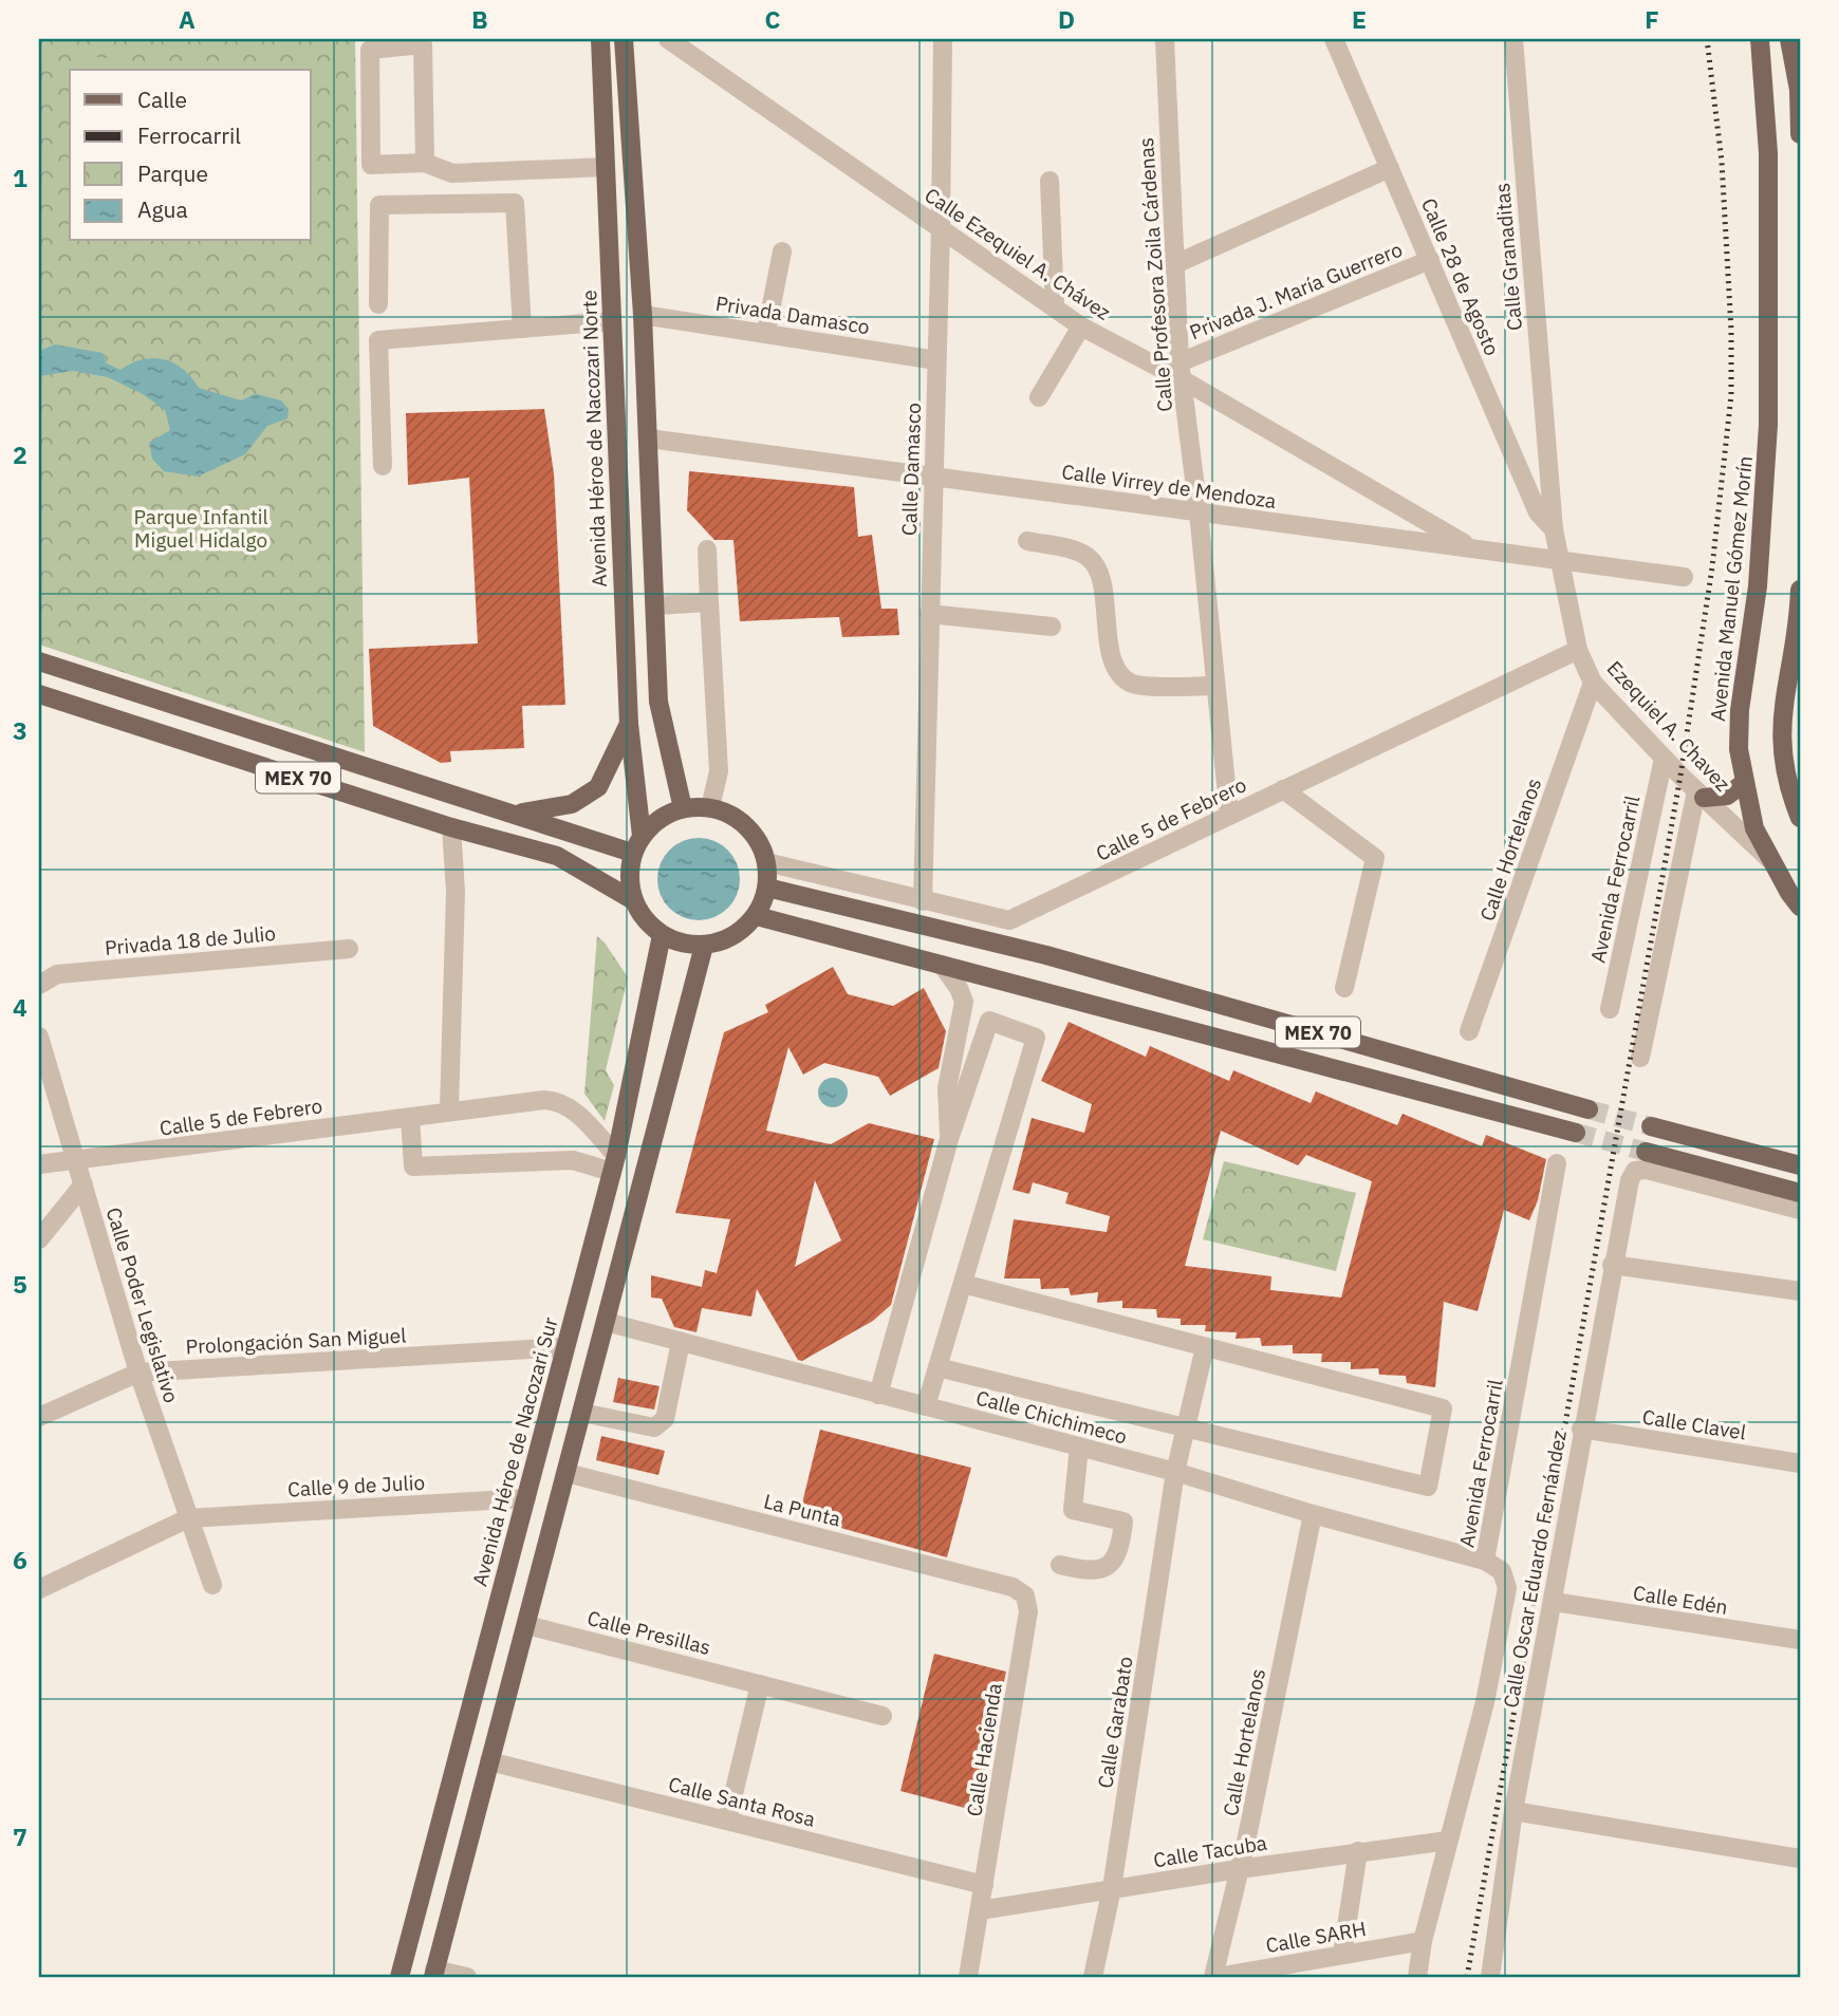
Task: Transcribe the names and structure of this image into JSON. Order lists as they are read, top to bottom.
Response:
{
  "streets": {
    "main road": [
      "Avenida Héroe de Nacozari Norte",
      "Avenida Manuel Gómez Morín",
      "MEX 70",
      "Avenida Héroe de Nacozari Sur"
    ],
    "street": [
      "Calle Ezequiel A. Chávez",
      "Calle Granaditas",
      "Calle Profesora Zoila Cárdenas",
      "Calle 28 de Agosto",
      "Privada J. María Guerrero",
      "Privada Damasco",
      "Calle Damasco",
      "Calle Virrey de Mendoza",
      "Ezequiel A. Chavez",
      "Calle 5 de Febrero",
      "Calle Hortelanos",
      "Avenida Ferrocarril",
      "Privada 18 de Julio",
      "Calle Poder Legislativo",
      "Prolongación San Miguel",
      "Calle Chichimeco",
      "Calle Clavel",
      "Calle 9 de Julio",
      "La Punta",
      "Calle Oscar Eduardo Fernández",
      "Calle Edén",
      "Calle Presillas",
      "Calle Garabato",
      "Calle Hacienda",
      "Calle Santa Rosa",
      "Calle Tacuba",
      "Calle SARH"
    ]
  },
  "crossings": [
    ["Calle Ezequiel A. Chávez", "Calle Profesora Zoila Cárdenas"],
    ["Calle Ezequiel A. Chávez", "Privada J. María Guerrero"],
    ["Calle Ezequiel A. Chávez", "Calle Damasco"],
    ["Calle Ezequiel A. Chávez", "Calle Virrey de Mendoza"],
    ["Calle Granaditas", "Calle 28 de Agosto"],
    ["Calle Granaditas", "Calle Virrey de Mendoza"],
    ["Calle Granaditas", "Ezequiel A. Chavez"],
    ["Calle Profesora Zoila Cárdenas", "Privada J. María Guerrero"],
    ["Calle Profesora Zoila Cárdenas", "Calle Virrey de Mendoza"],
    ["Calle Profesora Zoila Cárdenas", "Calle 5 de Febrero"],
    ["Calle 28 de Agosto", "Privada J. María Guerrero"],
    ["Privada Damasco", "Calle Damasco"],
    ["Avenida Héroe de Nacozari Norte", "MEX 70"],
    ["Avenida Héroe de Nacozari Norte", "Calle 5 de Febrero"],
    ["Avenida Héroe de Nacozari Norte", "Avenida Héroe de Nacozari Sur"],
    ["Calle Damasco", "Calle Virrey de Mendoza"],
    ["Calle Damasco", "Calle 5 de Febrero"],
    ["Calle Virrey de Mendoza", "Ezequiel A. Chavez"],
    ["Avenida Manuel Gómez Morín", "Ezequiel A. Chavez"],
    ["Ezequiel A. Chavez", "Calle 5 de Febrero"],
    ["Ezequiel A. Chavez", "Calle Hortelanos"],
    ["Ezequiel A. Chavez", "Avenida Ferrocarril"],
    ["MEX 70", "Calle 5 de Febrero"],
    ["MEX 70", "Avenida Héroe de Nacozari Sur"],
    ["Calle 5 de Febrero", "Calle Poder Legislativo"],
    ["Calle 5 de Febrero", "Avenida Héroe de Nacozari Sur"],
    ["Calle Hortelanos", "Calle Chichimeco"],
    ["Calle Hortelanos", "Calle Tacuba"],
    ["Calle Hortelanos", "Calle SARH"],
    ["Avenida Ferrocarril", "Calle Chichimeco"],
    ["Avenida Ferrocarril", "Calle Tacuba"],
    ["Avenida Ferrocarril", "Calle SARH"],
    ["Calle Poder Legislativo", "Prolongación San Miguel"],
    ["Calle Poder Legislativo", "Calle 9 de Julio"],
    ["Prolongación San Miguel", "Avenida Héroe de Nacozari Sur"],
    ["Calle Chichimeco", "Calle Garabato"],
    ["Calle Clavel", "Calle Oscar Eduardo Fernández"],
    ["Avenida Héroe de Nacozari Sur", "Calle 9 de Julio"],
    ["La Punta", "Calle Hacienda"],
    ["Calle Oscar Eduardo Fernández", "Calle Edén"],
    ["Calle Garabato", "Calle Tacuba"],
    ["Calle Hacienda", "Calle Santa Rosa"],
    ["Calle Hacienda", "Calle Tacuba"]
  ],
  "parks": ["Parque Infantil Miguel Hidalgo"],
  "legend": [
    "Calle",
    "Ferrocarril",
    "Parque",
    "Agua"
  ],
  "grid": {
    "columns": [
      "A",
      "B",
      "C",
      "D",
      "E",
      "F"
    ],
    "rows": [
      "1",
      "2",
      "3",
      "4",
      "5",
      "6",
      "7"
    ]
  }
}
